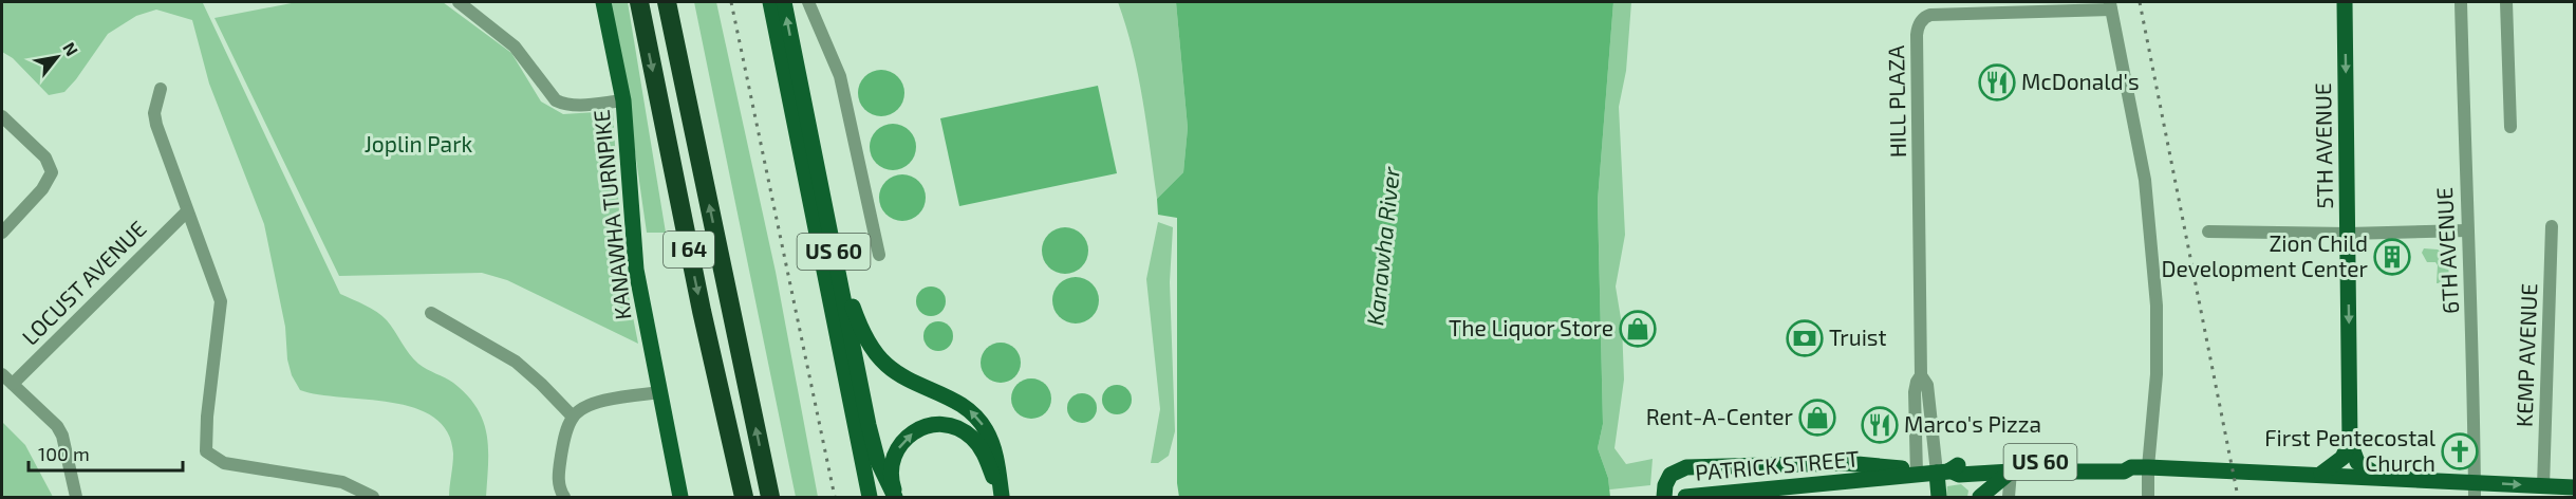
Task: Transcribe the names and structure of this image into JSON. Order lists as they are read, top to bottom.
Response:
{
  "streets": {
    "highway": ["I 64"],
    "main road": [
      "5TH AVENUE",
      "KANAWHA TURNPIKE",
      "US 60",
      "PATRICK STREET"
    ],
    "street": [
      "HILL PLAZA",
      "6TH AVENUE",
      "LOCUST AVENUE",
      "KEMP AVENUE"
    ]
  },
  "crossings": [
    ["HILL PLAZA", "US 60"],
    ["HILL PLAZA", "PATRICK STREET"],
    ["6TH AVENUE", "US 60"],
    ["US 60", "KEMP AVENUE"]
  ],
  "one_way": ["5TH AVENUE"],
  "water": ["Kanawha River"],
  "parks": ["Joplin Park"],
  "places": {
    "restaurant": ["McDonald's", "Marco's Pizza"],
    "building": ["Zion Child Development Center"],
    "shop": ["The Liquor Store", "Rent-A-Center"],
    "bank": ["Truist"],
    "church": ["First Pentecostal Church"]
  },
  "scale_bar": "100 m",
  "north": "top right"
}
